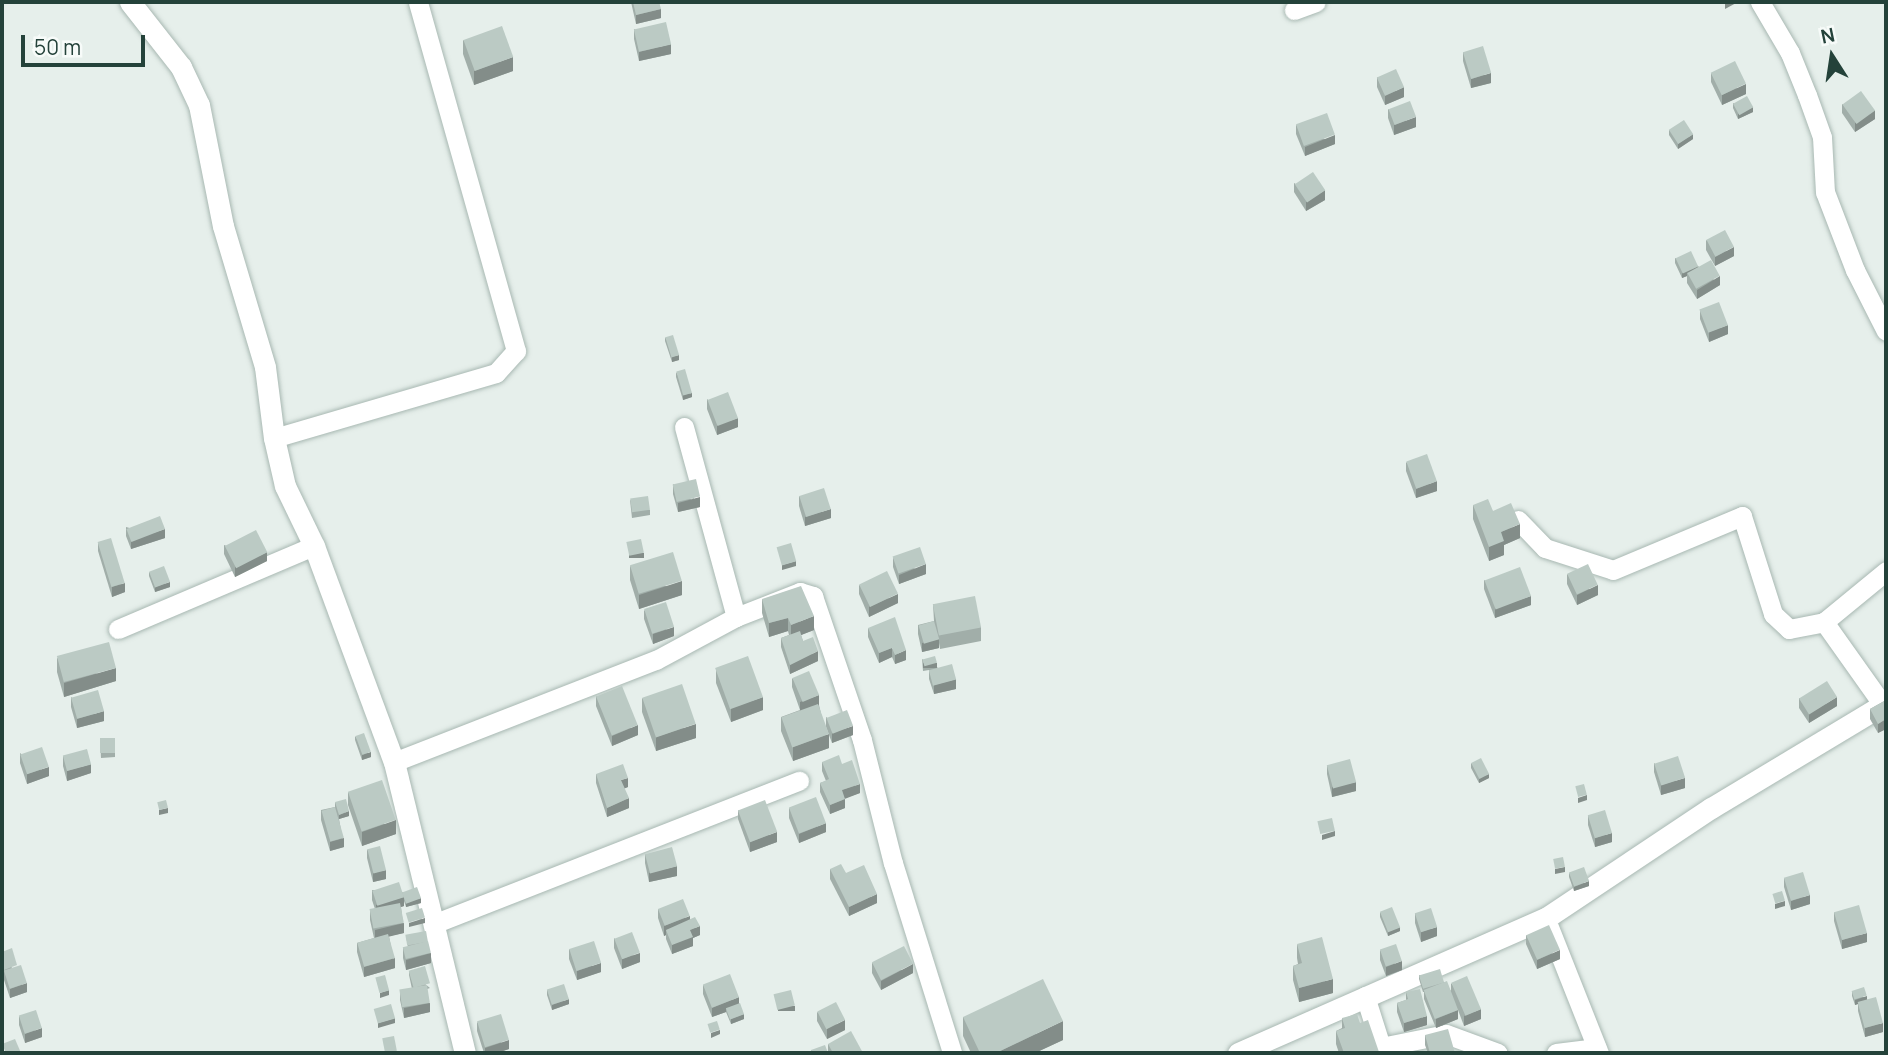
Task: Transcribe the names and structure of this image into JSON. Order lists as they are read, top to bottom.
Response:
{
  "scale_bar": "50 m",
  "north": "top"
}
